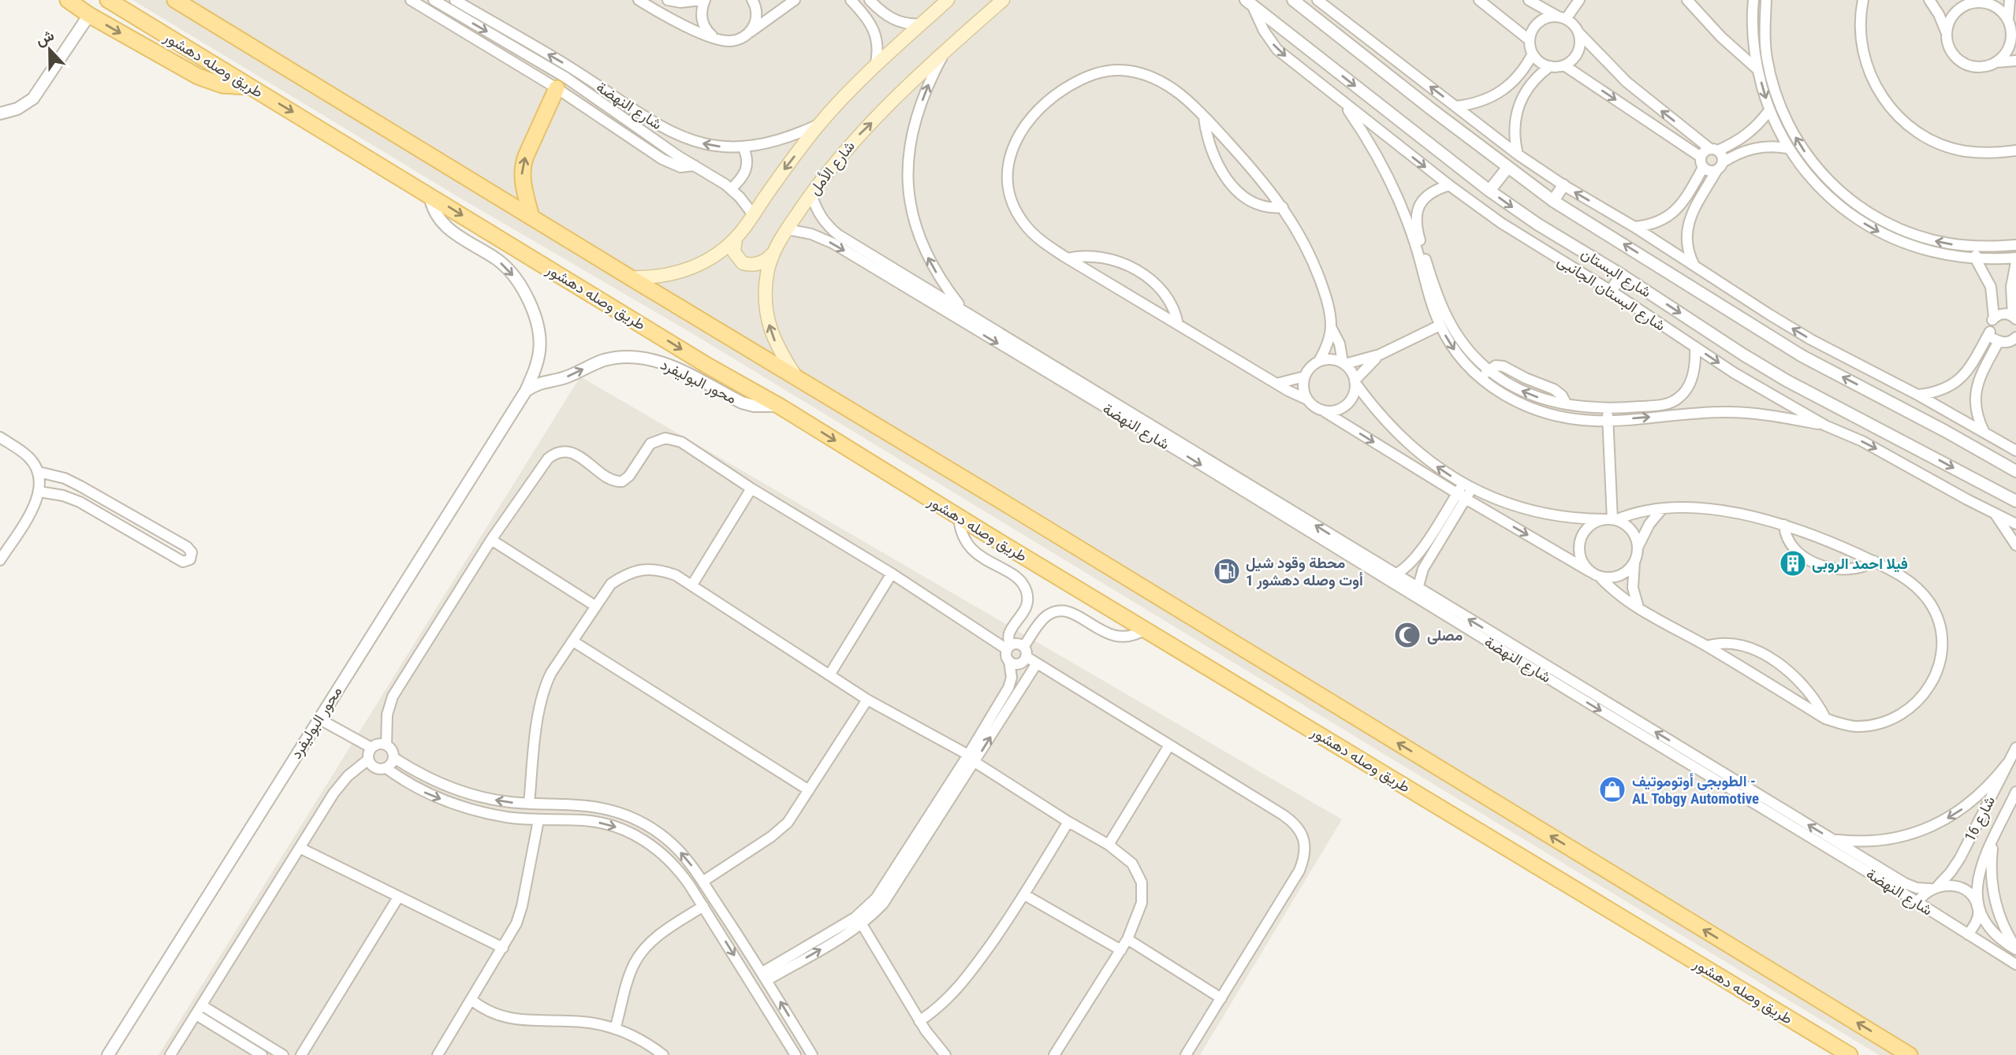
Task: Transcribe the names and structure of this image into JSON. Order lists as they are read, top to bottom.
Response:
{
  "streets": {
    "main road": ["طريق وصله دهشور", "شارع الأمل"],
    "street": [
      "شارع النهضة",
      "شارع البستان",
      "شارع البستان الجانبى",
      "محور البوليفرد",
      "شارع 16"
    ]
  },
  "crossings": [
    ["طريق وصله دهشور", "محور البوليفرد"],
    ["شارع النهضة", "شارع الأمل"],
    ["شارع النهضة", "شارع 16"],
    ["شارع البستان", "شارع البستان الجانبى"]
  ],
  "places": {
    "building": ["فيلا احمد الروبى"],
    "fuel station": ["محطة وقود شيل أوت وصله دهشور 1"],
    "mosque": ["مصلى"],
    "shop": ["الطوبجى أوتوموتيف - AL Tobgy Automotive"]
  },
  "north": "top"
}
